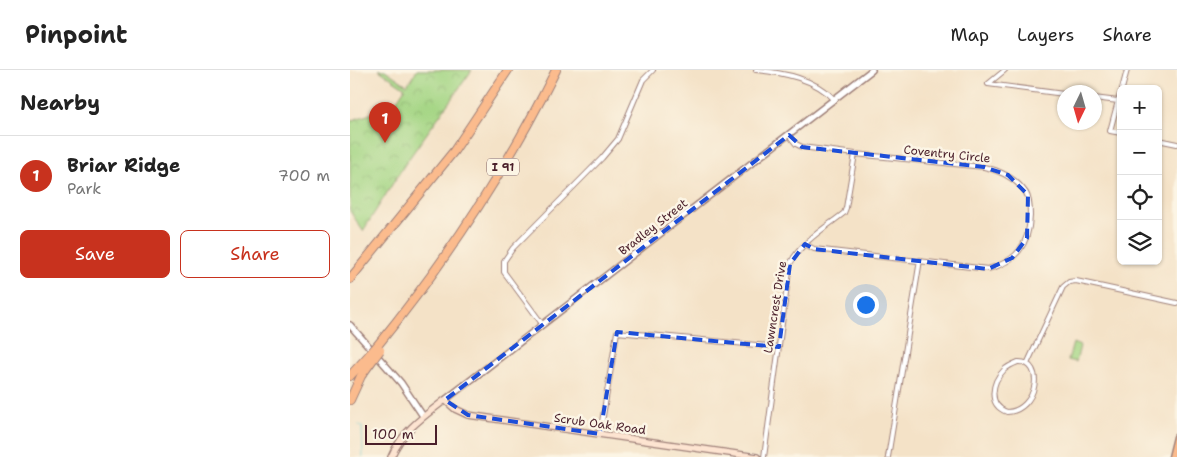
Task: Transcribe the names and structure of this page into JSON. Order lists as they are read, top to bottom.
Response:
{
  "streets": {
    "highway": ["I 91"],
    "main road": ["Scrub Oak Road"],
    "street": ["Coventry Circle", "Bradley Street", "Lawncrest Drive"]
  },
  "crossings": [
    ["Coventry Circle", "Bradley Street"],
    ["Coventry Circle", "Lawncrest Drive"],
    ["Bradley Street", "Scrub Oak Road"]
  ],
  "scale_bar": "100 m",
  "north": "bottom",
  "page": {
    "header": "Pinpoint",
    "nav": ["Map", "Layers", "Share"],
    "heading": "Nearby",
    "map_buttons": ["+", "−"],
    "pins": "1",
    "list": [
      {
        "mark": "1",
        "name": "Briar Ridge",
        "note": "Park",
        "value": "700 m"
      }
    ],
    "buttons": ["Save", "Share"],
    "scale": "100 m"
  }
}
